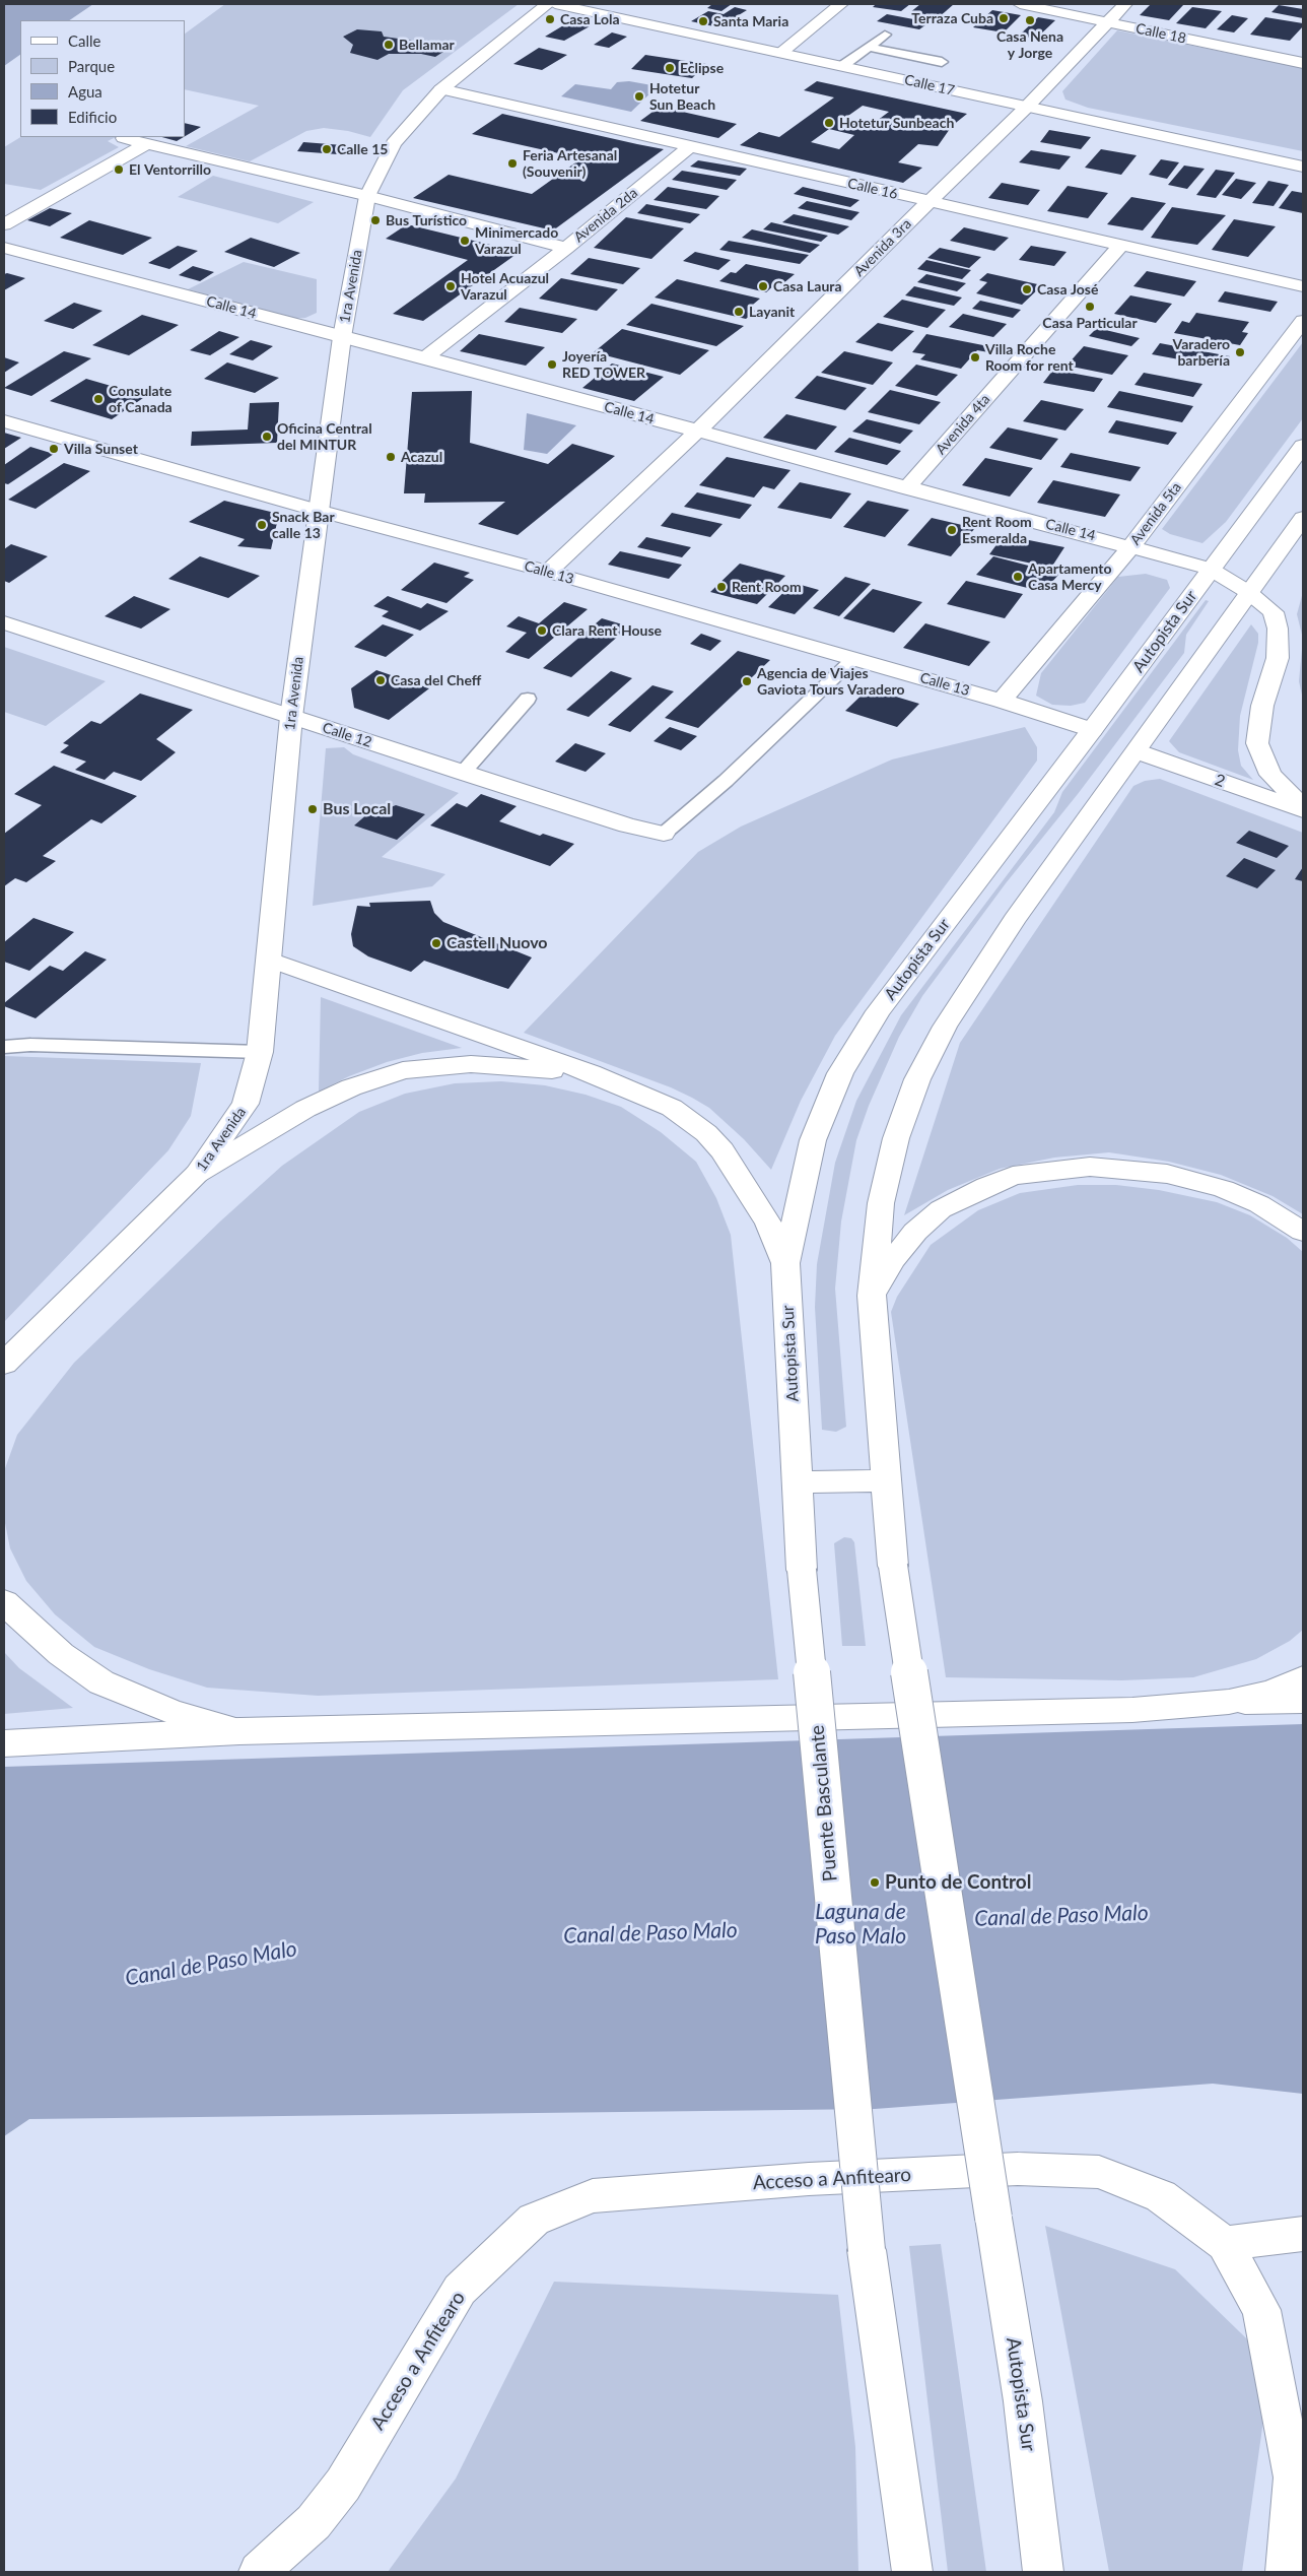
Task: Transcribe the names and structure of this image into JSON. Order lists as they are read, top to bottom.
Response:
{
  "streets": {
    "main road": [
      "Calle 18",
      "Calle 17",
      "Calle 16",
      "Avenida 2da",
      "Avenida 3ra",
      "1ra Avenida",
      "Calle 14",
      "Avenida 4ta",
      "Avenida 5ta",
      "Calle 13",
      "Autopista Sur",
      "Calle 12",
      "2",
      "Puente Basculante",
      "Acceso a Anfitearo"
    ]
  },
  "crossings": [
    ["Calle 18", "Avenida 3ra"],
    ["Calle 17", "Avenida 3ra"],
    ["Calle 16", "Avenida 2da"],
    ["Calle 16", "Avenida 3ra"],
    ["Calle 16", "1ra Avenida"],
    ["Calle 16", "Avenida 4ta"],
    ["Avenida 2da", "Calle 14"],
    ["Avenida 3ra", "Calle 14"],
    ["Avenida 3ra", "Calle 13"],
    ["1ra Avenida", "Calle 14"],
    ["1ra Avenida", "Calle 13"],
    ["1ra Avenida", "Calle 12"],
    ["Calle 14", "Avenida 4ta"],
    ["Calle 14", "Avenida 5ta"],
    ["Calle 14", "Autopista Sur"],
    ["Calle 14", "2"],
    ["Avenida 5ta", "Calle 13"],
    ["Calle 13", "Autopista Sur"],
    ["Autopista Sur", "Puente Basculante"]
  ],
  "water": ["Laguna de Paso Malo", "Canal de Paso Malo"],
  "places": [
    "Terraza Cuba",
    "Casa Lola",
    "Casa Nena y Jorge",
    "Santa Maria",
    "Bellamar",
    "Eclipse",
    "Hotetur Sun Beach",
    "Hotetur Sunbeach",
    "Calle 15",
    "Feria Artesanal (Souvenir)",
    "El Ventorrillo",
    "Bus Turístico",
    "Minimercado Varazul",
    "Hotel Acuazul Varazul",
    "Casa Laura",
    "Casa José",
    "Casa Particular",
    "Layanit",
    "Varadero barbería",
    "Villa Roche Room for rent",
    "Joyería RED TOWER",
    "Consulate of Canada",
    "Oficina Central del MINTUR",
    "Villa Sunset",
    "Acazul",
    "Snack Bar calle 13",
    "Rent Room Esmeralda",
    "Apartamento Casa Mercy",
    "Rent Room",
    "Clara Rent House",
    "Casa del Cheff",
    "Agencia de Viajes Gaviota Tours Varadero",
    "Bus Local",
    "Castell Nuovo",
    "Punto de Control"
  ],
  "legend": [
    "Calle",
    "Parque",
    "Agua",
    "Edificio"
  ]
}
